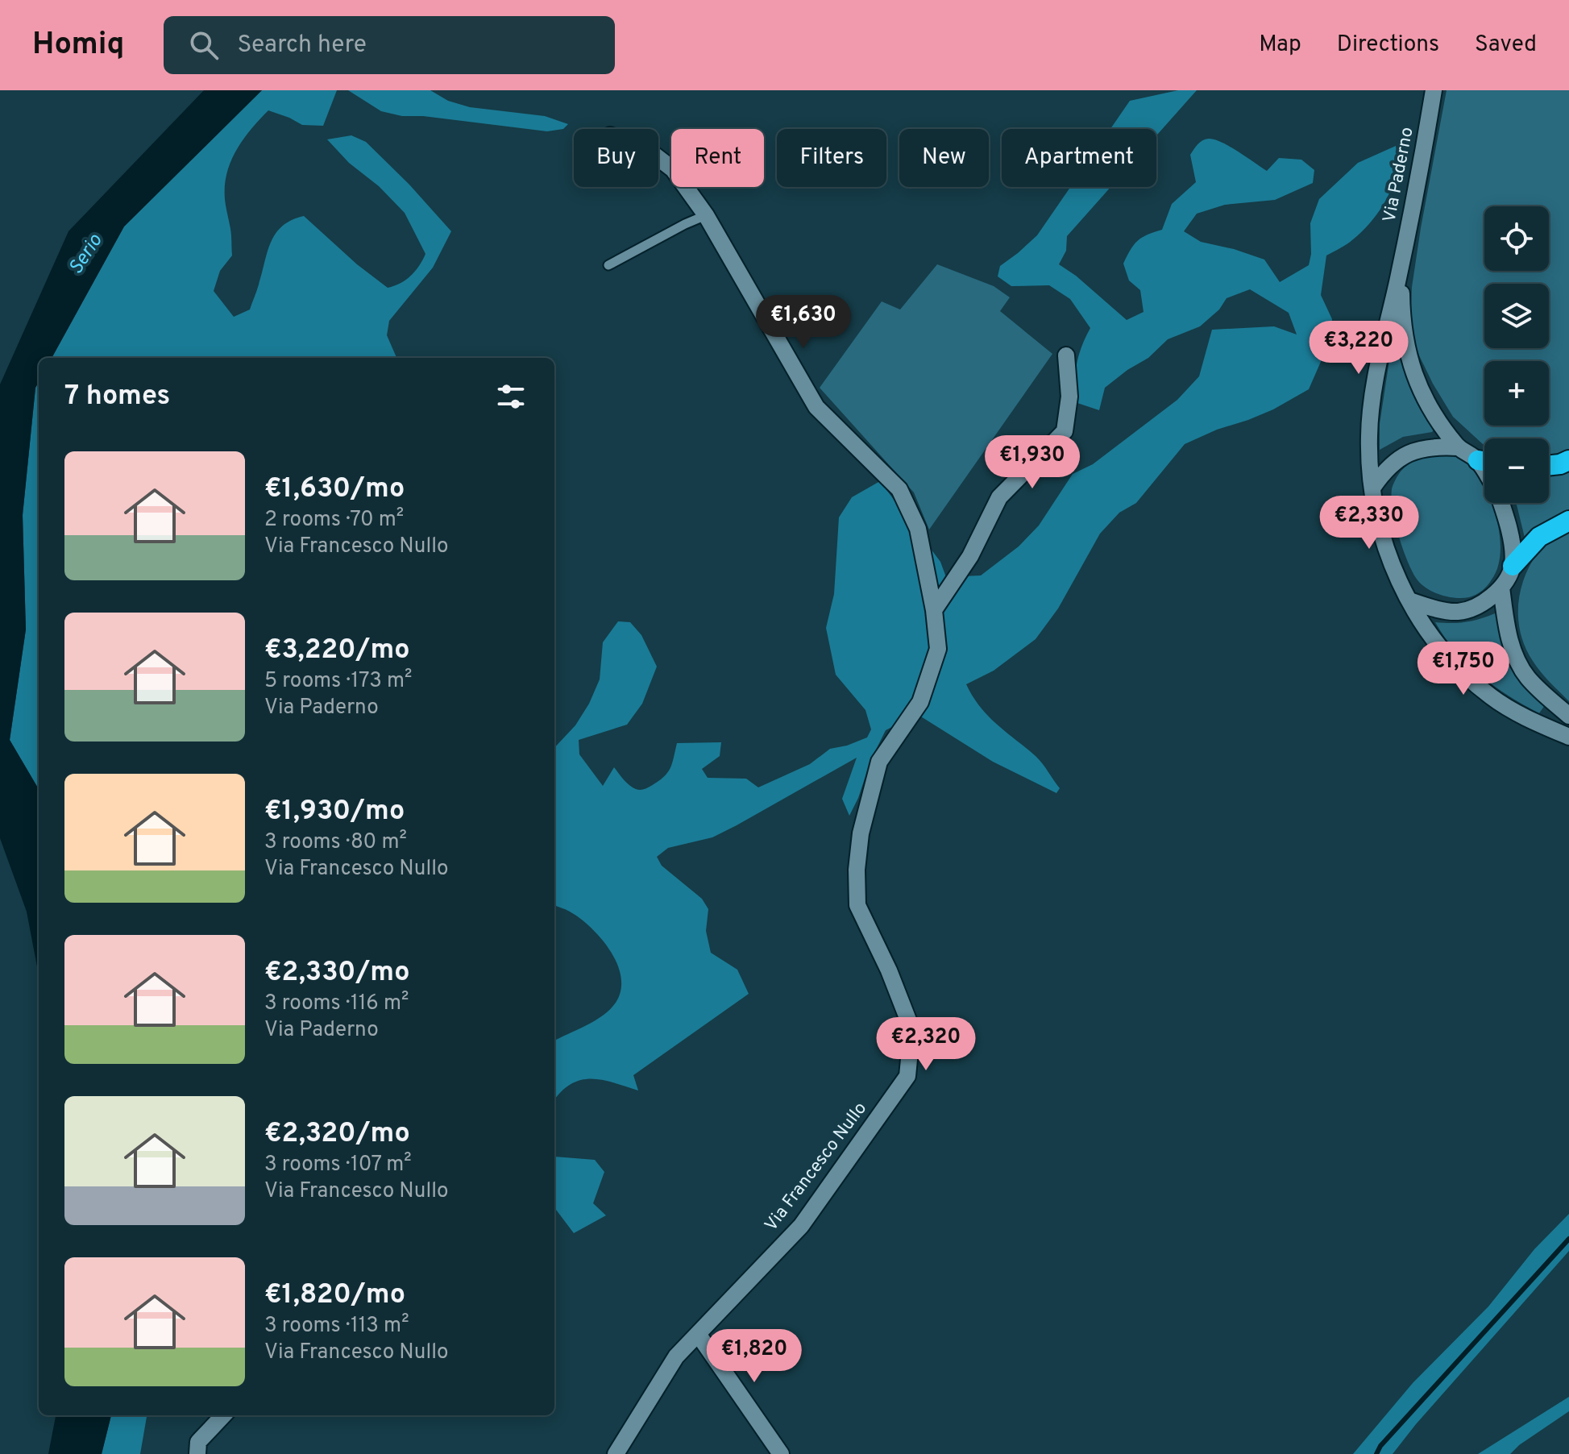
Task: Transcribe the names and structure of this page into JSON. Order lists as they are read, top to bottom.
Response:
{
  "streets": {
    "street": ["Via Paderno", "Via Francesco Nullo"]
  },
  "water": ["Serio"],
  "page": {
    "header": "Homiq",
    "search": "Search here",
    "nav": ["Map", "Directions", "Saved"],
    "chip": [
      "Buy",
      "Rent",
      "Filters",
      "New",
      "Apartment"
    ],
    "map_buttons": ["+", "−"],
    "price": [
      "€1,630",
      "€3,220",
      "€1,930",
      "€2,330",
      "€1,750",
      "€2,320",
      "€1,820"
    ],
    "heading": "7 homes",
    "list": [
      {
        "name": "€1,630/mo",
        "note": "2 rooms · 70 m² · Via Francesco Nullo"
      },
      {
        "name": "€3,220/mo",
        "note": "5 rooms · 173 m² · Via Paderno"
      },
      {
        "name": "€1,930/mo",
        "note": "3 rooms · 80 m² · Via Francesco Nullo"
      },
      {
        "name": "€2,330/mo",
        "note": "3 rooms · 116 m² · Via Paderno"
      },
      {
        "name": "€2,320/mo",
        "note": "3 rooms · 107 m² · Via Francesco Nullo"
      },
      {
        "name": "€1,820/mo",
        "note": "3 rooms · 113 m² · Via Francesco Nullo"
      }
    ]
  }
}
